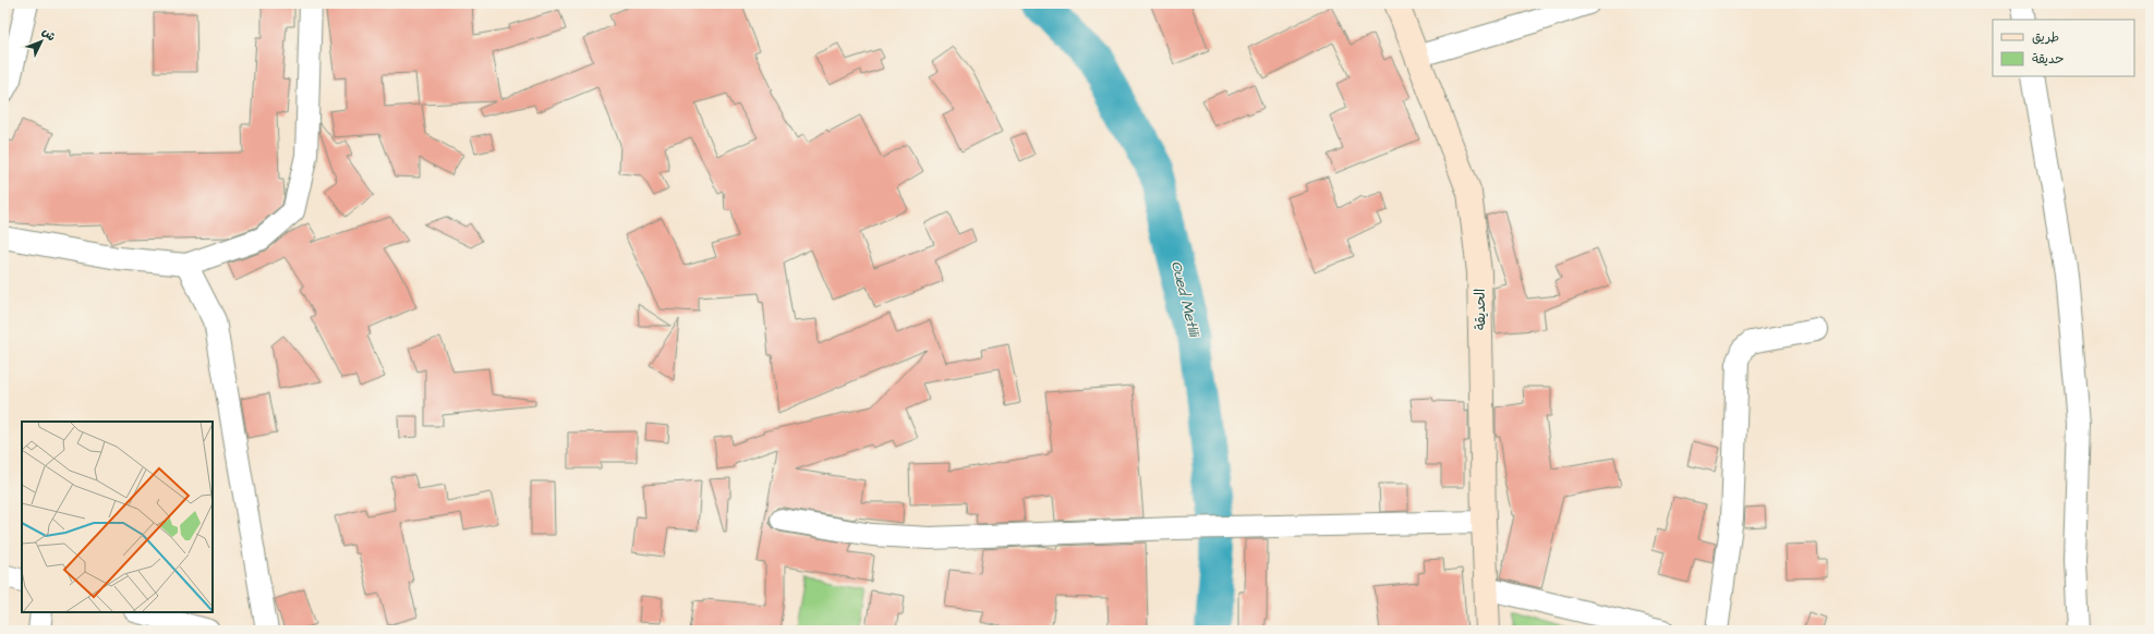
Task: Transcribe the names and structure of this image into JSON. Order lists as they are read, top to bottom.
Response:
{
  "streets": {
    "street": ["الحديقة"]
  },
  "water": ["Oued Metlili"],
  "legend": ["طريق", "حديقة"],
  "north": "top right"
}
